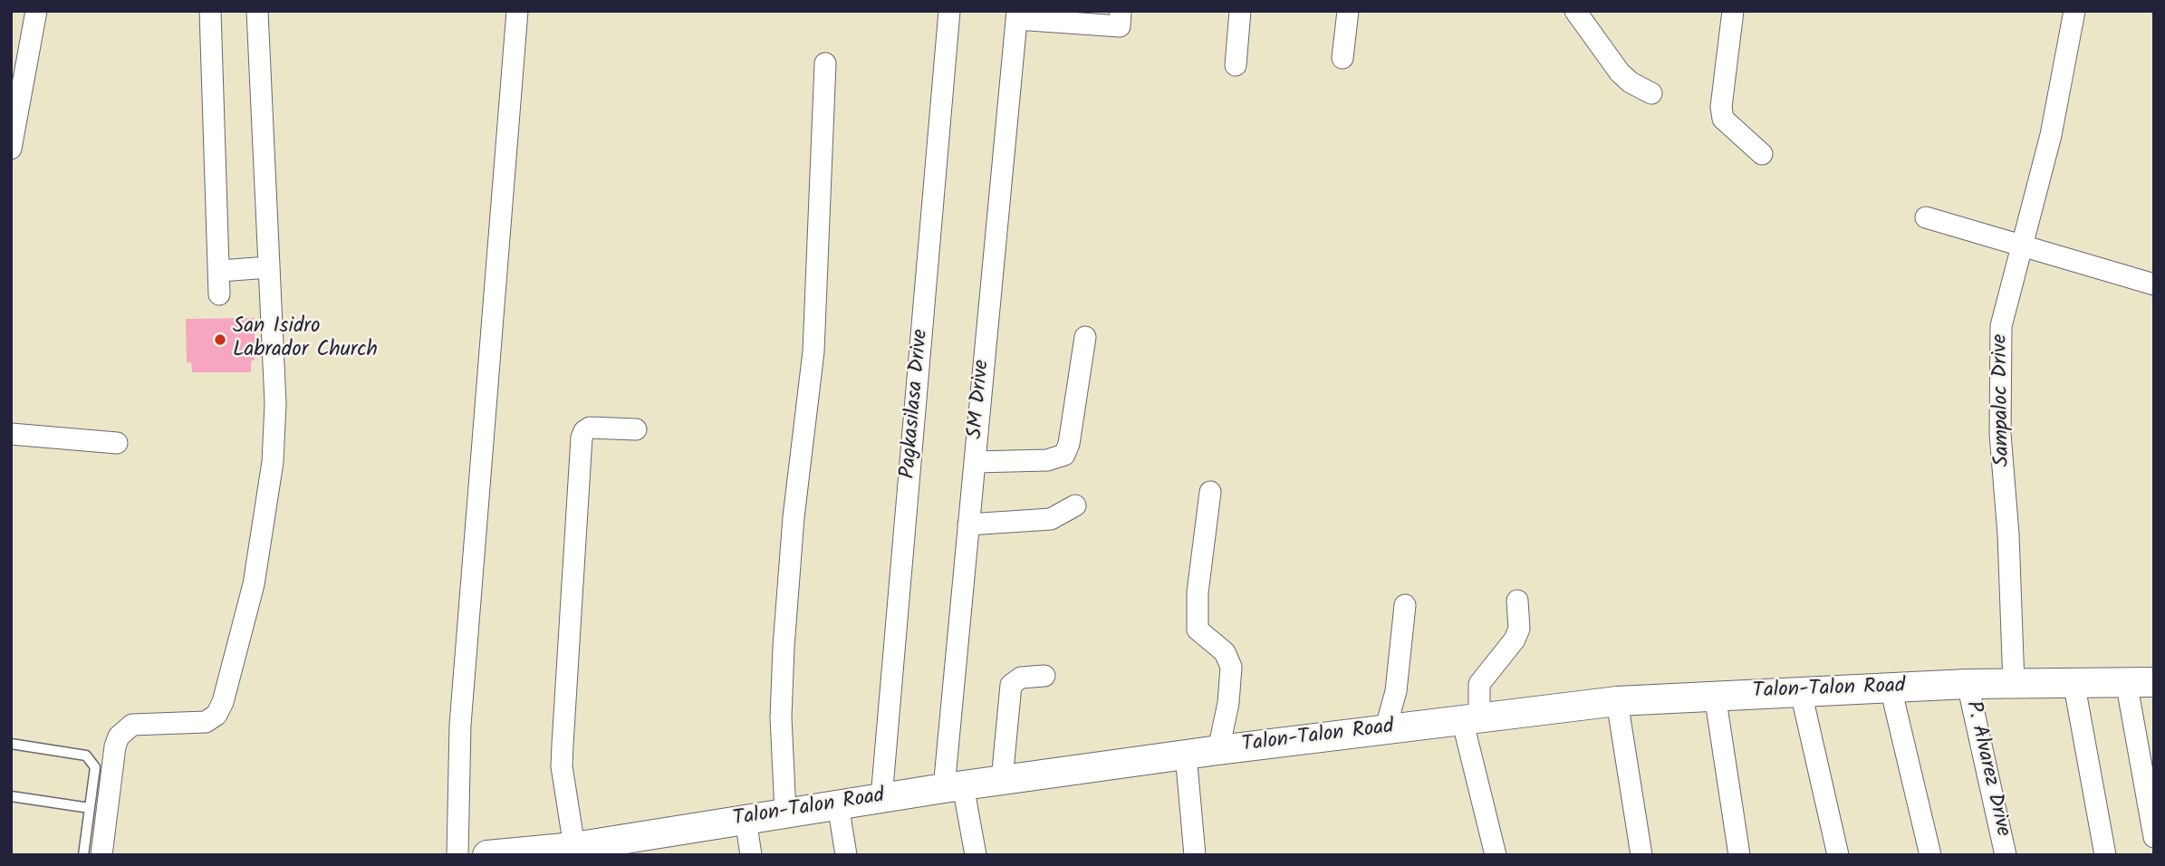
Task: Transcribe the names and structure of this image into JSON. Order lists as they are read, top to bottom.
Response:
{
  "streets": {
    "street": [
      "SM Drive",
      "Sampaloc Drive",
      "Pagkasilasa Drive",
      "Talon-Talon Road",
      "P. Alvarez Drive"
    ]
  },
  "crossings": [
    ["SM Drive", "Talon-Talon Road"],
    ["Sampaloc Drive", "Talon-Talon Road"],
    ["Pagkasilasa Drive", "Talon-Talon Road"],
    ["Talon-Talon Road", "P. Alvarez Drive"]
  ],
  "places": ["San Isidro Labrador Church"]
}
